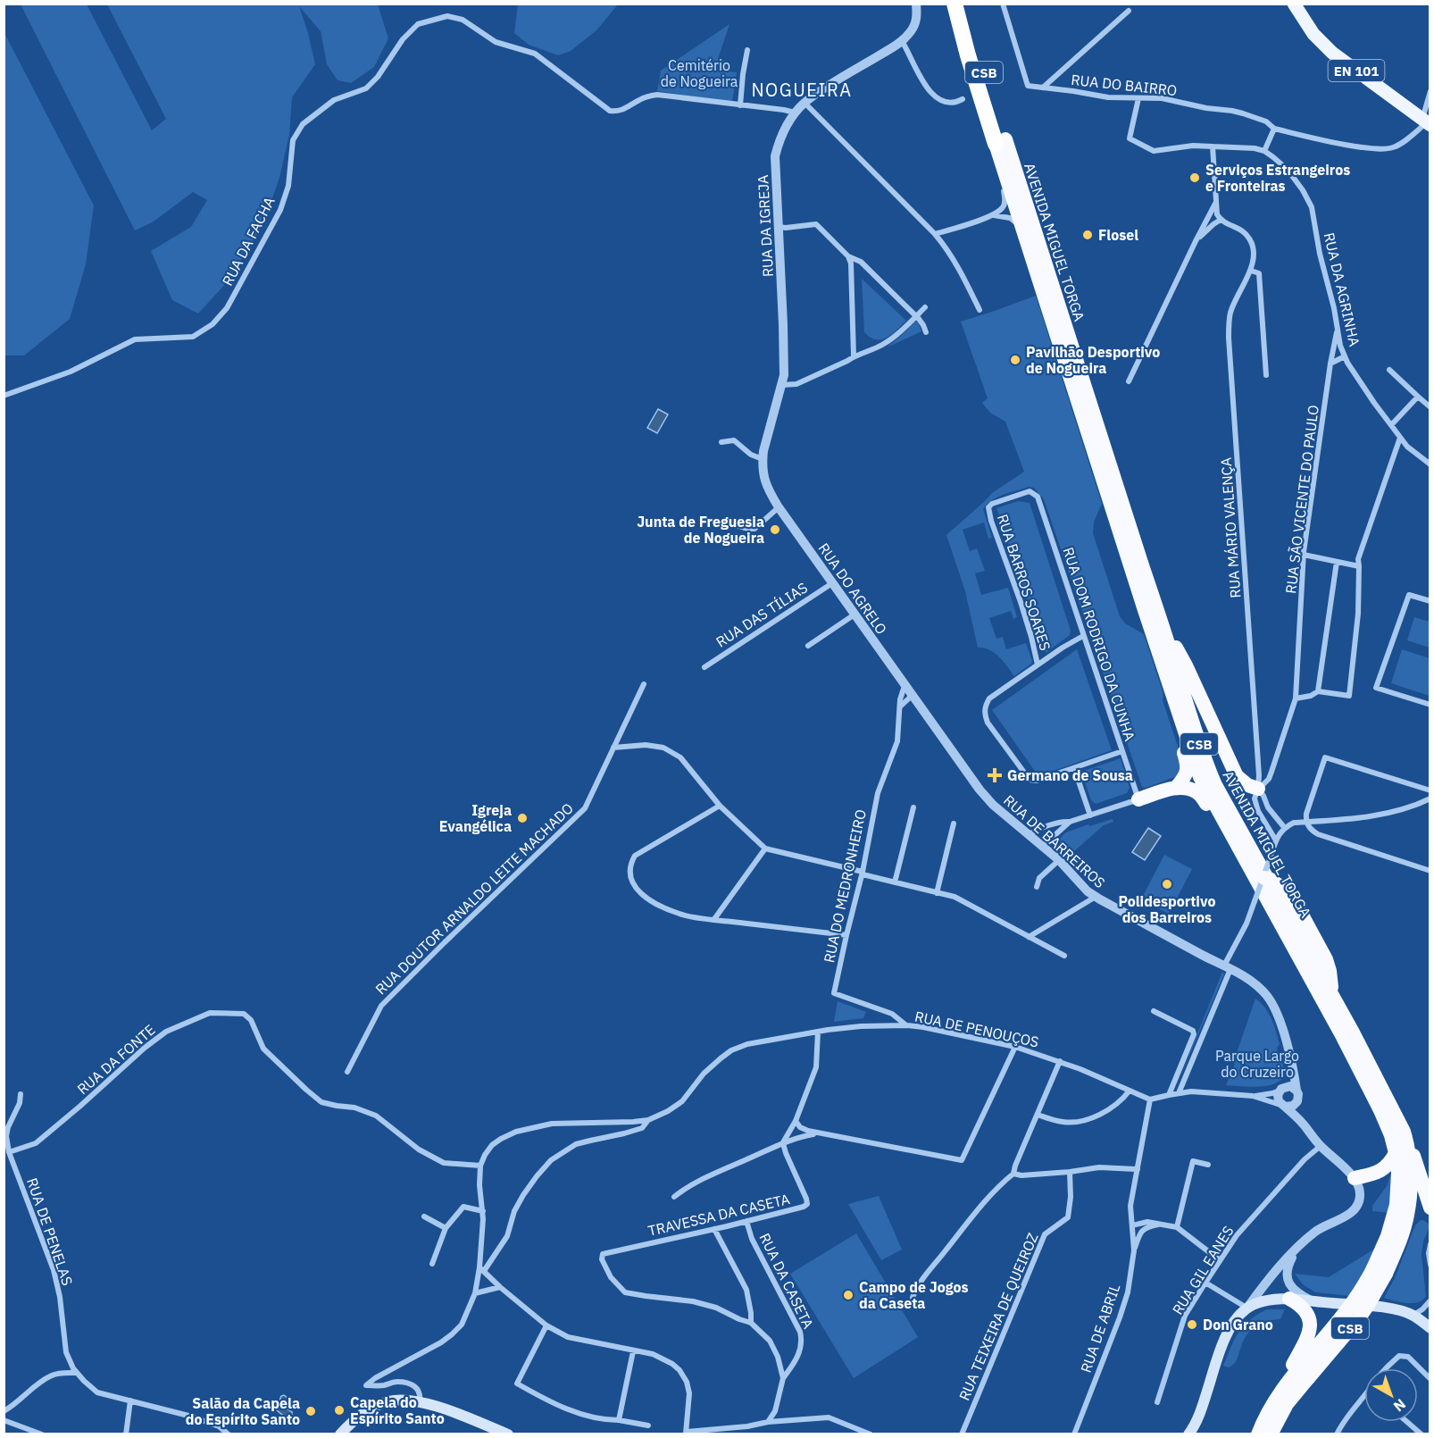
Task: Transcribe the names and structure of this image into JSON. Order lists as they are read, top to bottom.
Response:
{
  "streets": {
    "highway": ["CSB", "AVENIDA MIGUEL TORGA"],
    "main road": ["EN 101"],
    "street": [
      "RUA DO BAIRRO",
      "RUA DA IGREJA",
      "RUA DA FACHA",
      "RUA DA AGRINHA",
      "RUA SÃO VICENTE DO PAULO",
      "RUA MÁRIO VALENÇA",
      "RUA BARROS SOARES",
      "RUA DO AGRELO",
      "RUA DAS TÍLIAS",
      "RUA DOM RODRIGO DA CUNHA",
      "RUA DE BARREIROS",
      "RUA DO MEDRONHEIRO",
      "RUA DOUTOR ARNALDO LEITE MACHADO",
      "RUA DE PENOUÇOS",
      "RUA DA FONTE",
      "TRAVESSA DA CASETA",
      "RUA DE PENELAS",
      "RUA GIL EANES",
      "RUA DA CASETA",
      "RUA TEIXEIRA DE QUEIROZ",
      "RUA DE ABRIL"
    ]
  },
  "crossings": [
    ["EN 101", "RUA DO BAIRRO"],
    ["CSB", "AVENIDA MIGUEL TORGA"],
    ["RUA DA IGREJA", "RUA DA FACHA"],
    ["RUA DA IGREJA", "RUA DO AGRELO"],
    ["RUA DA AGRINHA", "RUA SÃO VICENTE DO PAULO"],
    ["RUA SÃO VICENTE DO PAULO", "RUA MÁRIO VALENÇA"],
    ["RUA BARROS SOARES", "RUA DOM RODRIGO DA CUNHA"],
    ["RUA DO AGRELO", "RUA DAS TÍLIAS"],
    ["RUA DO AGRELO", "RUA DE BARREIROS"],
    ["RUA DO AGRELO", "RUA DO MEDRONHEIRO"],
    ["RUA DE BARREIROS", "RUA DO MEDRONHEIRO"],
    ["RUA DO MEDRONHEIRO", "RUA DE PENOUÇOS"],
    ["RUA DE PENOUÇOS", "RUA DA FONTE"],
    ["RUA DE PENOUÇOS", "RUA DE ABRIL"],
    ["RUA DA FONTE", "RUA DE PENELAS"],
    ["TRAVESSA DA CASETA", "RUA DA CASETA"]
  ],
  "districts": ["NOGUEIRA"],
  "parks": ["Cemitério de Nogueira", "Parque Largo do Cruzeiro"],
  "places": {
    "other": [
      "Serviços Estrangeiros e Fronteiras",
      "Flosel",
      "Pavilhão Desportivo de Nogueira",
      "Junta de Freguesia de Nogueira",
      "Igreja Evangélica",
      "Polidesportivo dos Barreiros",
      "Campo de Jogos da Caseta",
      "Don Grano",
      "Capela do Espírito Santo",
      "Salão da Capela do Espírito Santo"
    ],
    "health": ["Germano de Sousa"]
  },
  "north": "bottom right"
}
